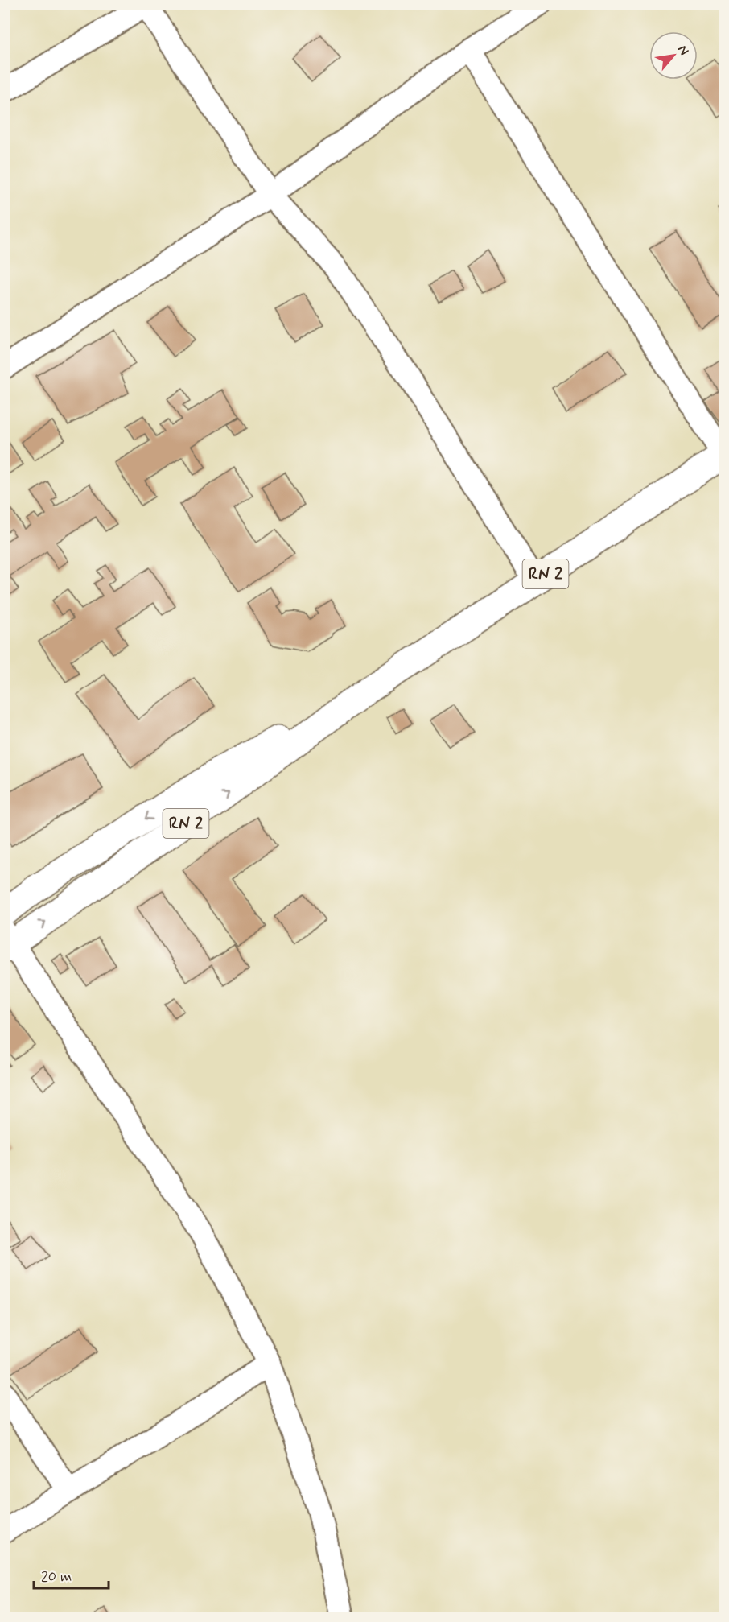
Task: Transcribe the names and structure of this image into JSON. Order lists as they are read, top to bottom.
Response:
{
  "streets": {
    "main road": ["RN 2"]
  },
  "scale_bar": "20 m",
  "north": "top right"
}
